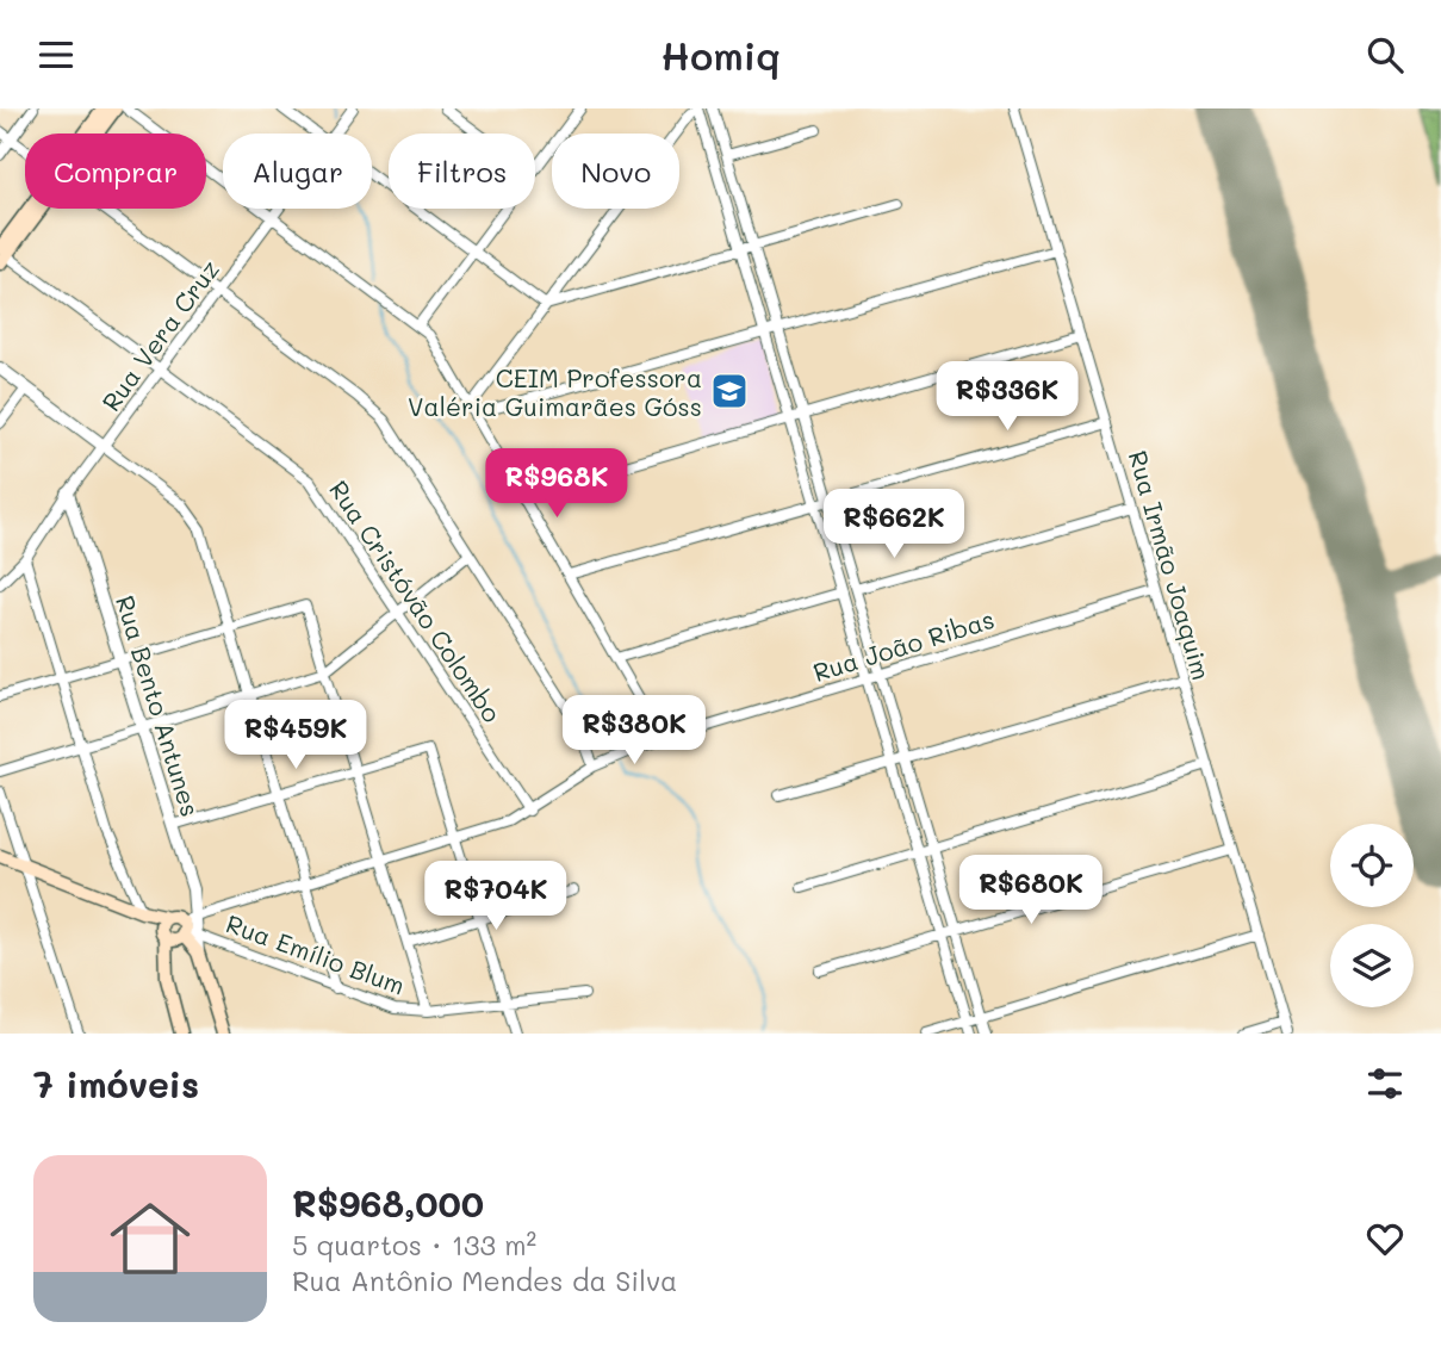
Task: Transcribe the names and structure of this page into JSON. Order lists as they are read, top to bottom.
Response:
{
  "streets": {
    "main road": ["Rua Emílio Blum"],
    "street": [
      "Rua Vera Cruz",
      "Rua Irmão Joaquim",
      "Rua Cristóvão Colombo",
      "Rua João Ribas",
      "Rua Bento Antunes"
    ]
  },
  "crossings": [
    ["Rua Vera Cruz", "Rua Cristóvão Colombo"],
    ["Rua Vera Cruz", "Rua Bento Antunes"],
    ["Rua Irmão Joaquim", "Rua João Ribas"],
    ["Rua Cristóvão Colombo", "Rua João Ribas"],
    ["Rua João Ribas", "Rua Bento Antunes"],
    ["Rua Bento Antunes", "Rua Emílio Blum"]
  ],
  "places": {
    "school or university": ["CEIM Professora Valéria Guimarães Góss"]
  },
  "page": {
    "header": "Homiq",
    "chip": [
      "Comprar",
      "Alugar",
      "Filtros",
      "Novo"
    ],
    "price": [
      "R$336K",
      "R$968K",
      "R$662K",
      "R$380K",
      "R$459K",
      "R$680K",
      "R$704K"
    ],
    "heading": "7 imóveis",
    "list": [
      {
        "name": "R$968,000",
        "note": "5 quartos · 133 m² · Rua Antônio Mendes da Silva"
      }
    ]
  }
}
